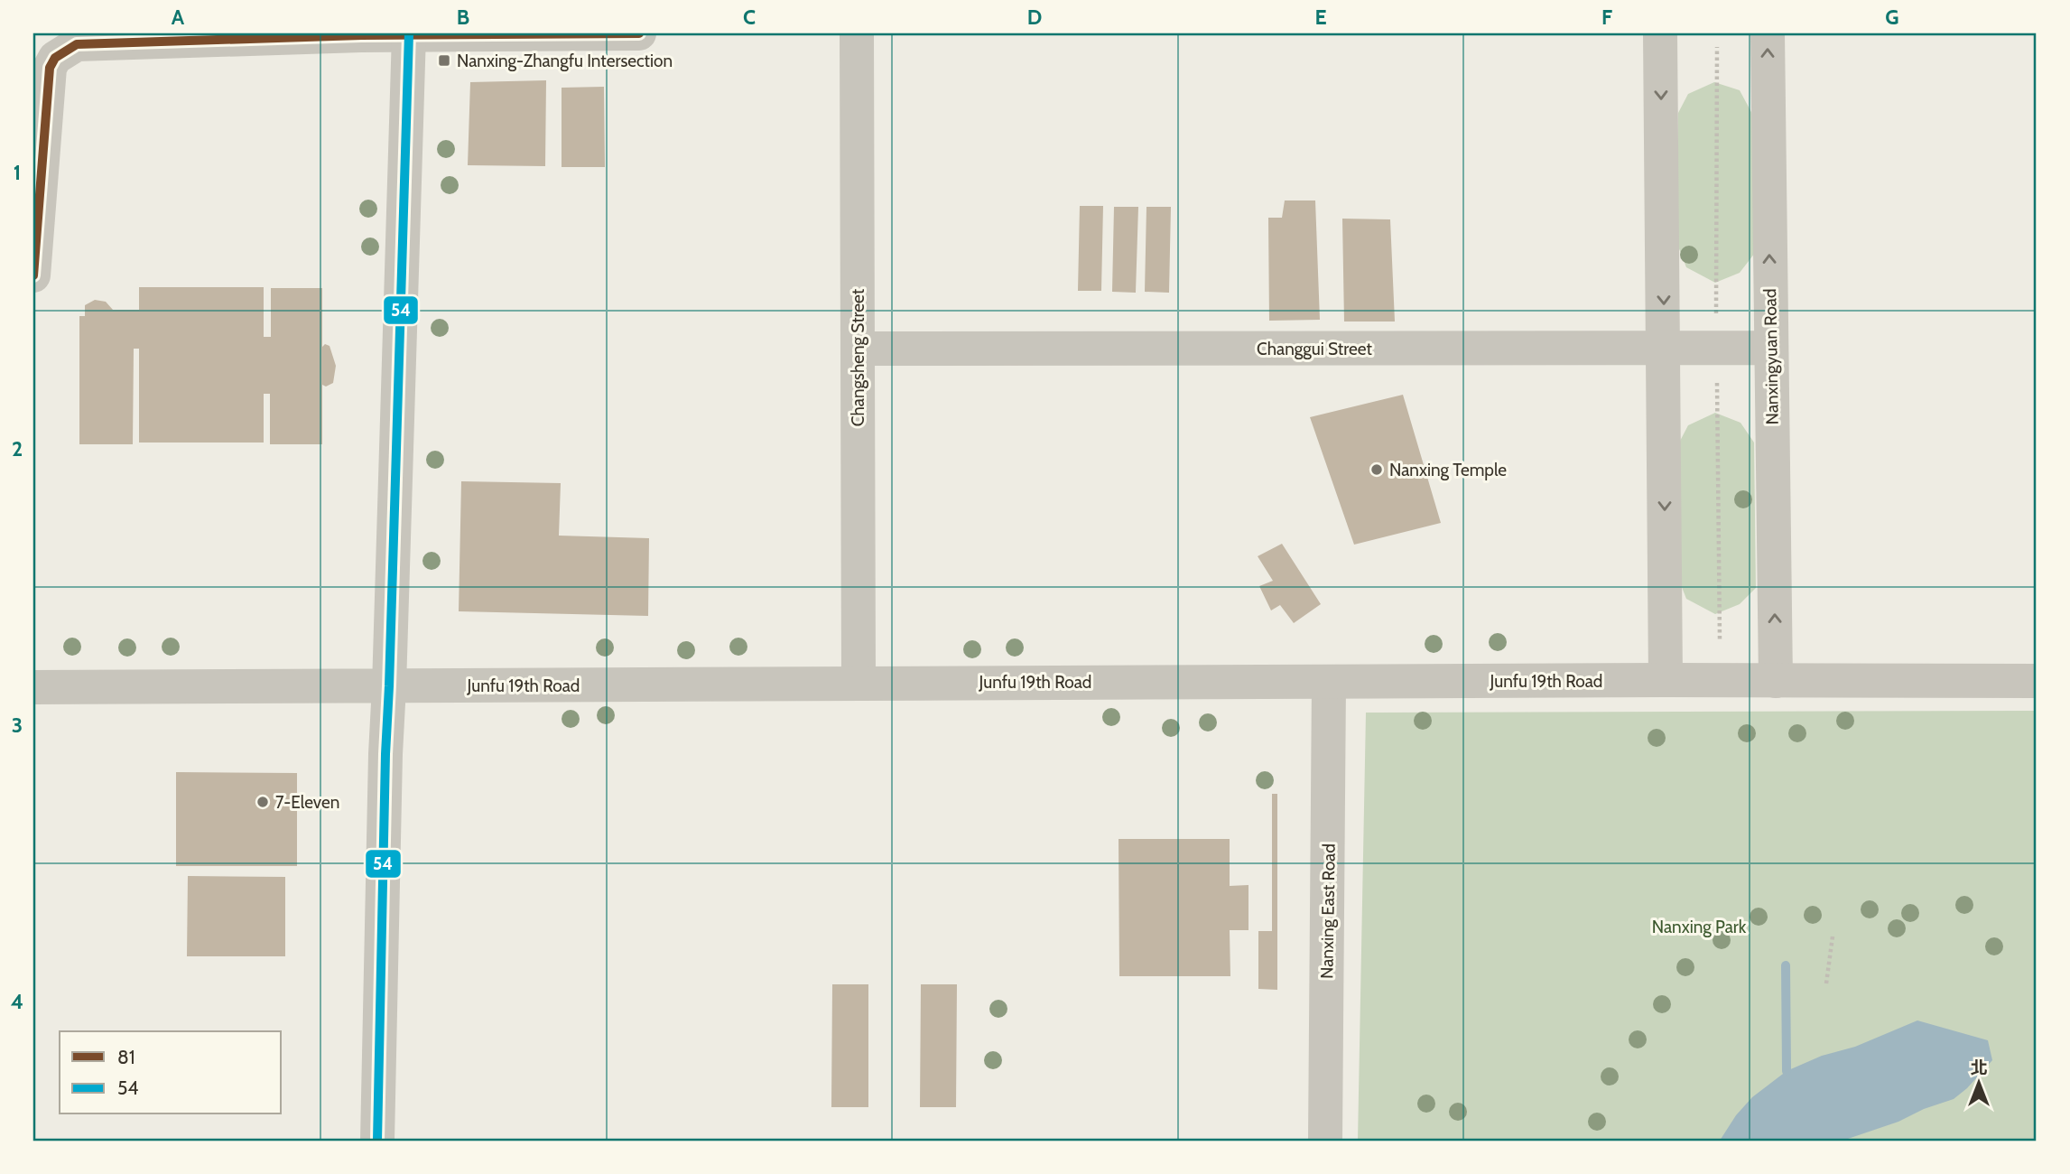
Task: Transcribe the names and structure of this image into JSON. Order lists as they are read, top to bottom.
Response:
{
  "streets": {
    "street": [
      "Changgui Street",
      "Nanxingyuan Road",
      "Changsheng Street",
      "Junfu 19th Road",
      "Nanxing East Road"
    ]
  },
  "crossings": [
    ["Changgui Street", "Nanxingyuan Road"],
    ["Changgui Street", "Changsheng Street"],
    ["Nanxingyuan Road", "Junfu 19th Road"],
    ["Changsheng Street", "Junfu 19th Road"],
    ["Junfu 19th Road", "Nanxing East Road"]
  ],
  "parks": ["Nanxing Park"],
  "places": {
    "transit": ["Nanxing-Zhangfu Intersection"],
    "other": ["Nanxing Temple", "7-Eleven"]
  },
  "lines": ["transit line 81", "transit line 54"],
  "legend": ["81", "54"],
  "north": "top",
  "grid": {
    "columns": [
      "A",
      "B",
      "C",
      "D",
      "E",
      "F",
      "G"
    ],
    "rows": [
      "1",
      "2",
      "3",
      "4"
    ]
  }
}
